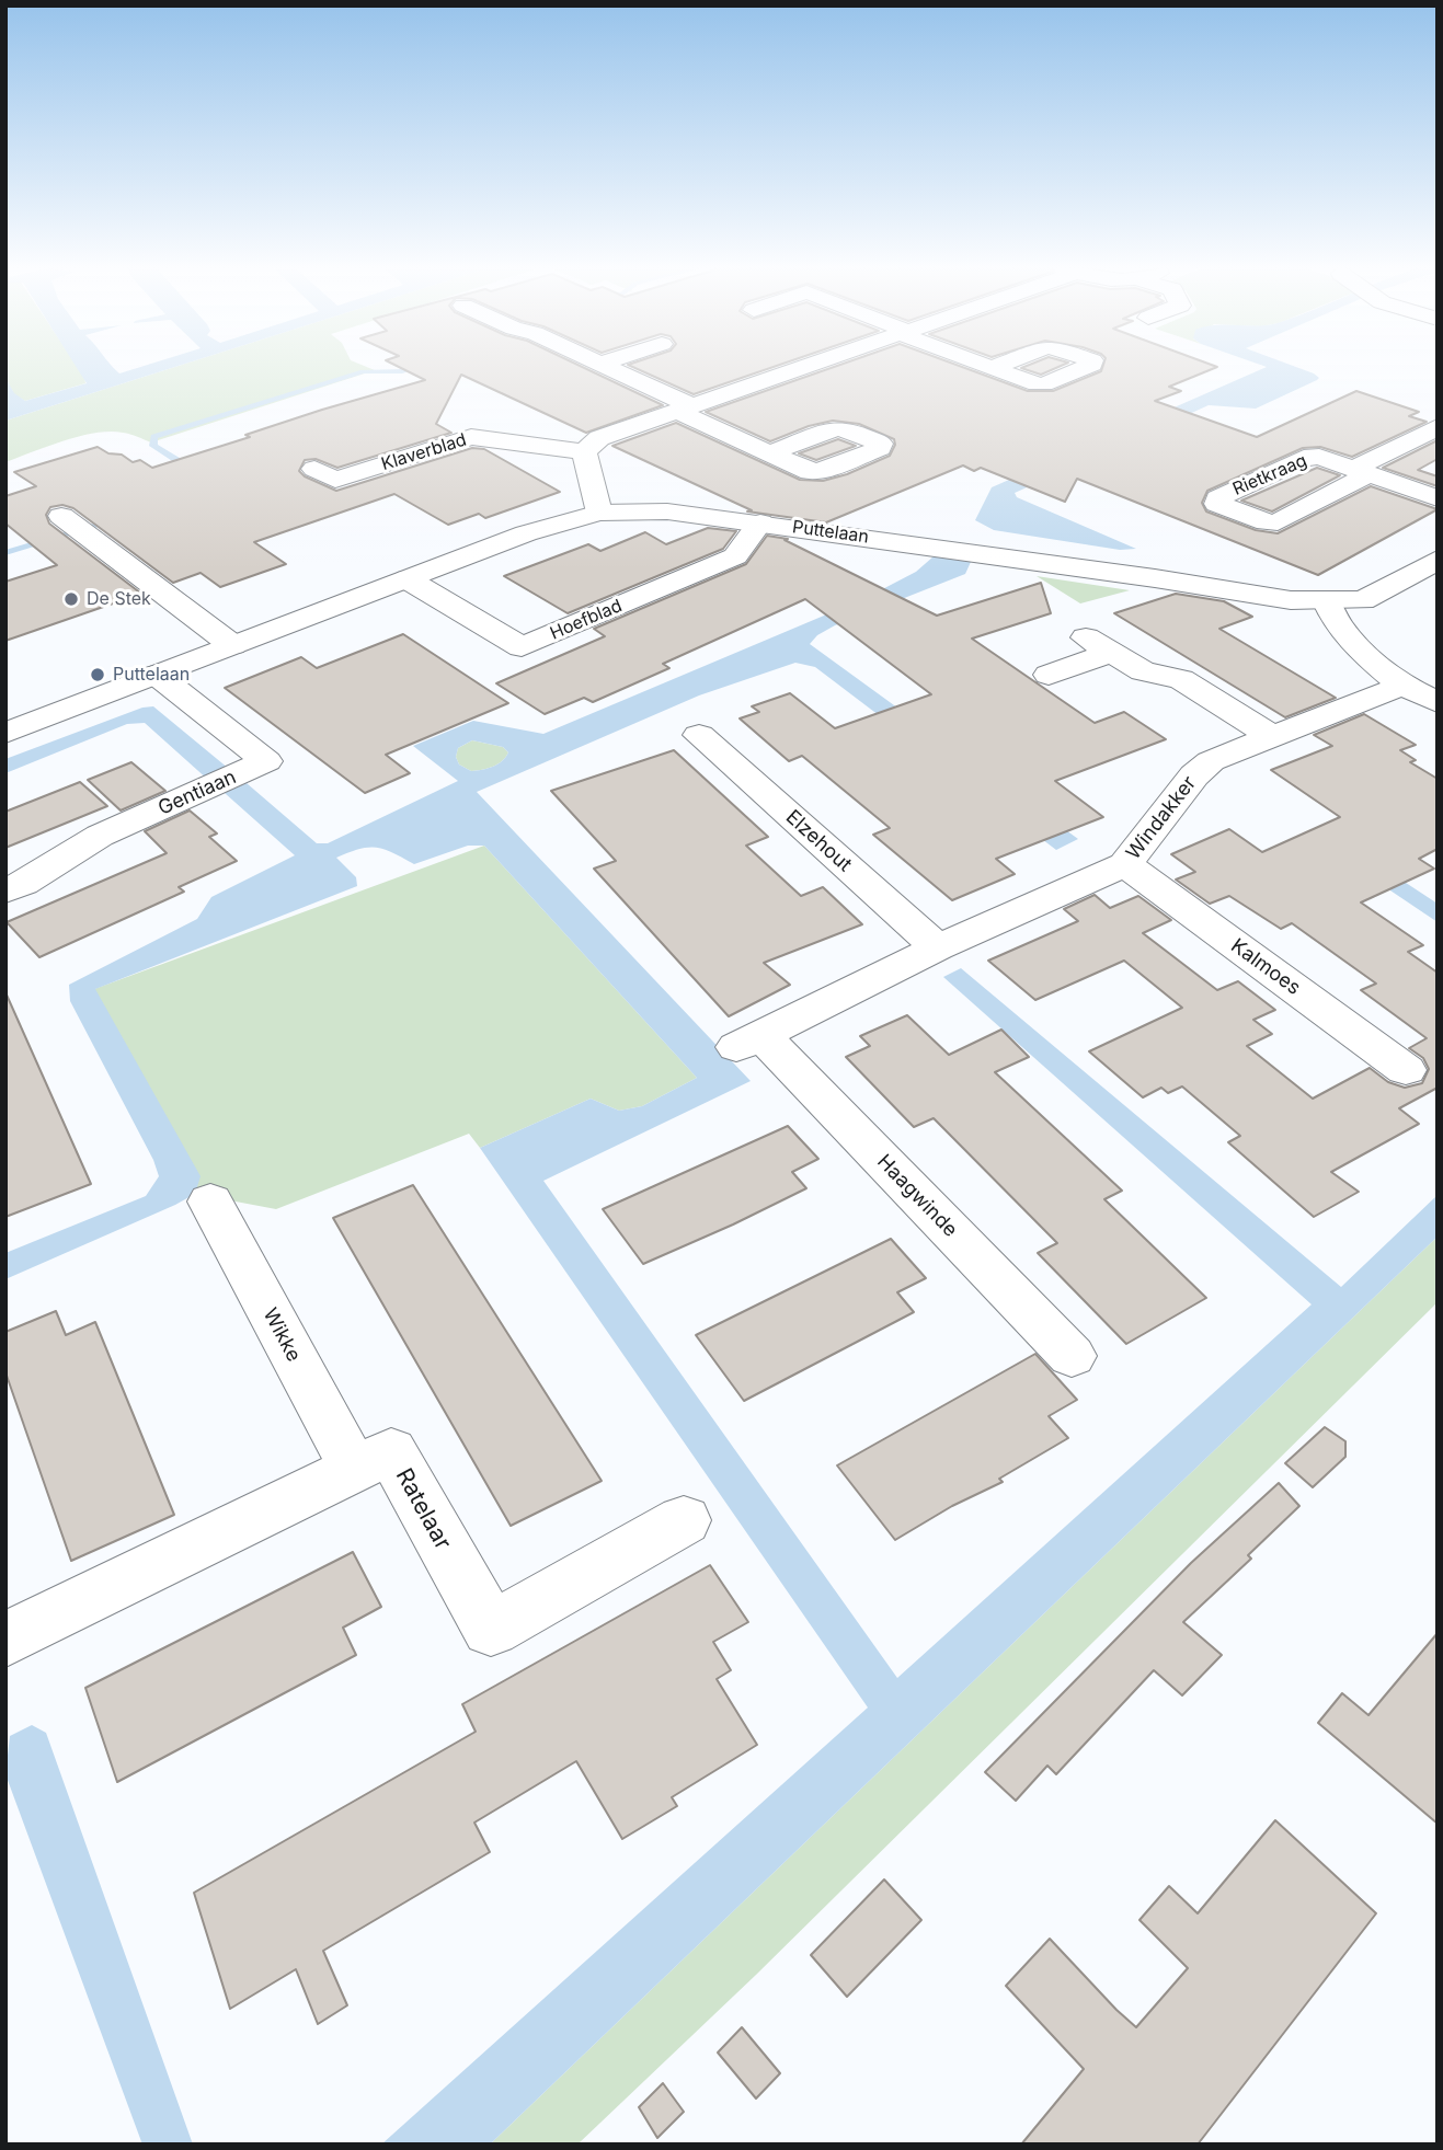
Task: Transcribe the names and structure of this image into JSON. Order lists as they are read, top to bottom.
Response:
{
  "streets": {
    "street": [
      "Klaverblad",
      "Puttelaan",
      "Hoefblad",
      "Gentiaan",
      "Windakker",
      "Elzehout",
      "Kalmoes",
      "Haagwinde",
      "Wikke",
      "Ratelaar"
    ]
  },
  "crossings": [
    ["Puttelaan", "Hoefblad"],
    ["Puttelaan", "Gentiaan"],
    ["Windakker", "Elzehout"],
    ["Windakker", "Kalmoes"],
    ["Windakker", "Haagwinde"],
    ["Wikke", "Ratelaar"]
  ],
  "places": ["De Stek", "Puttelaan"]
}
